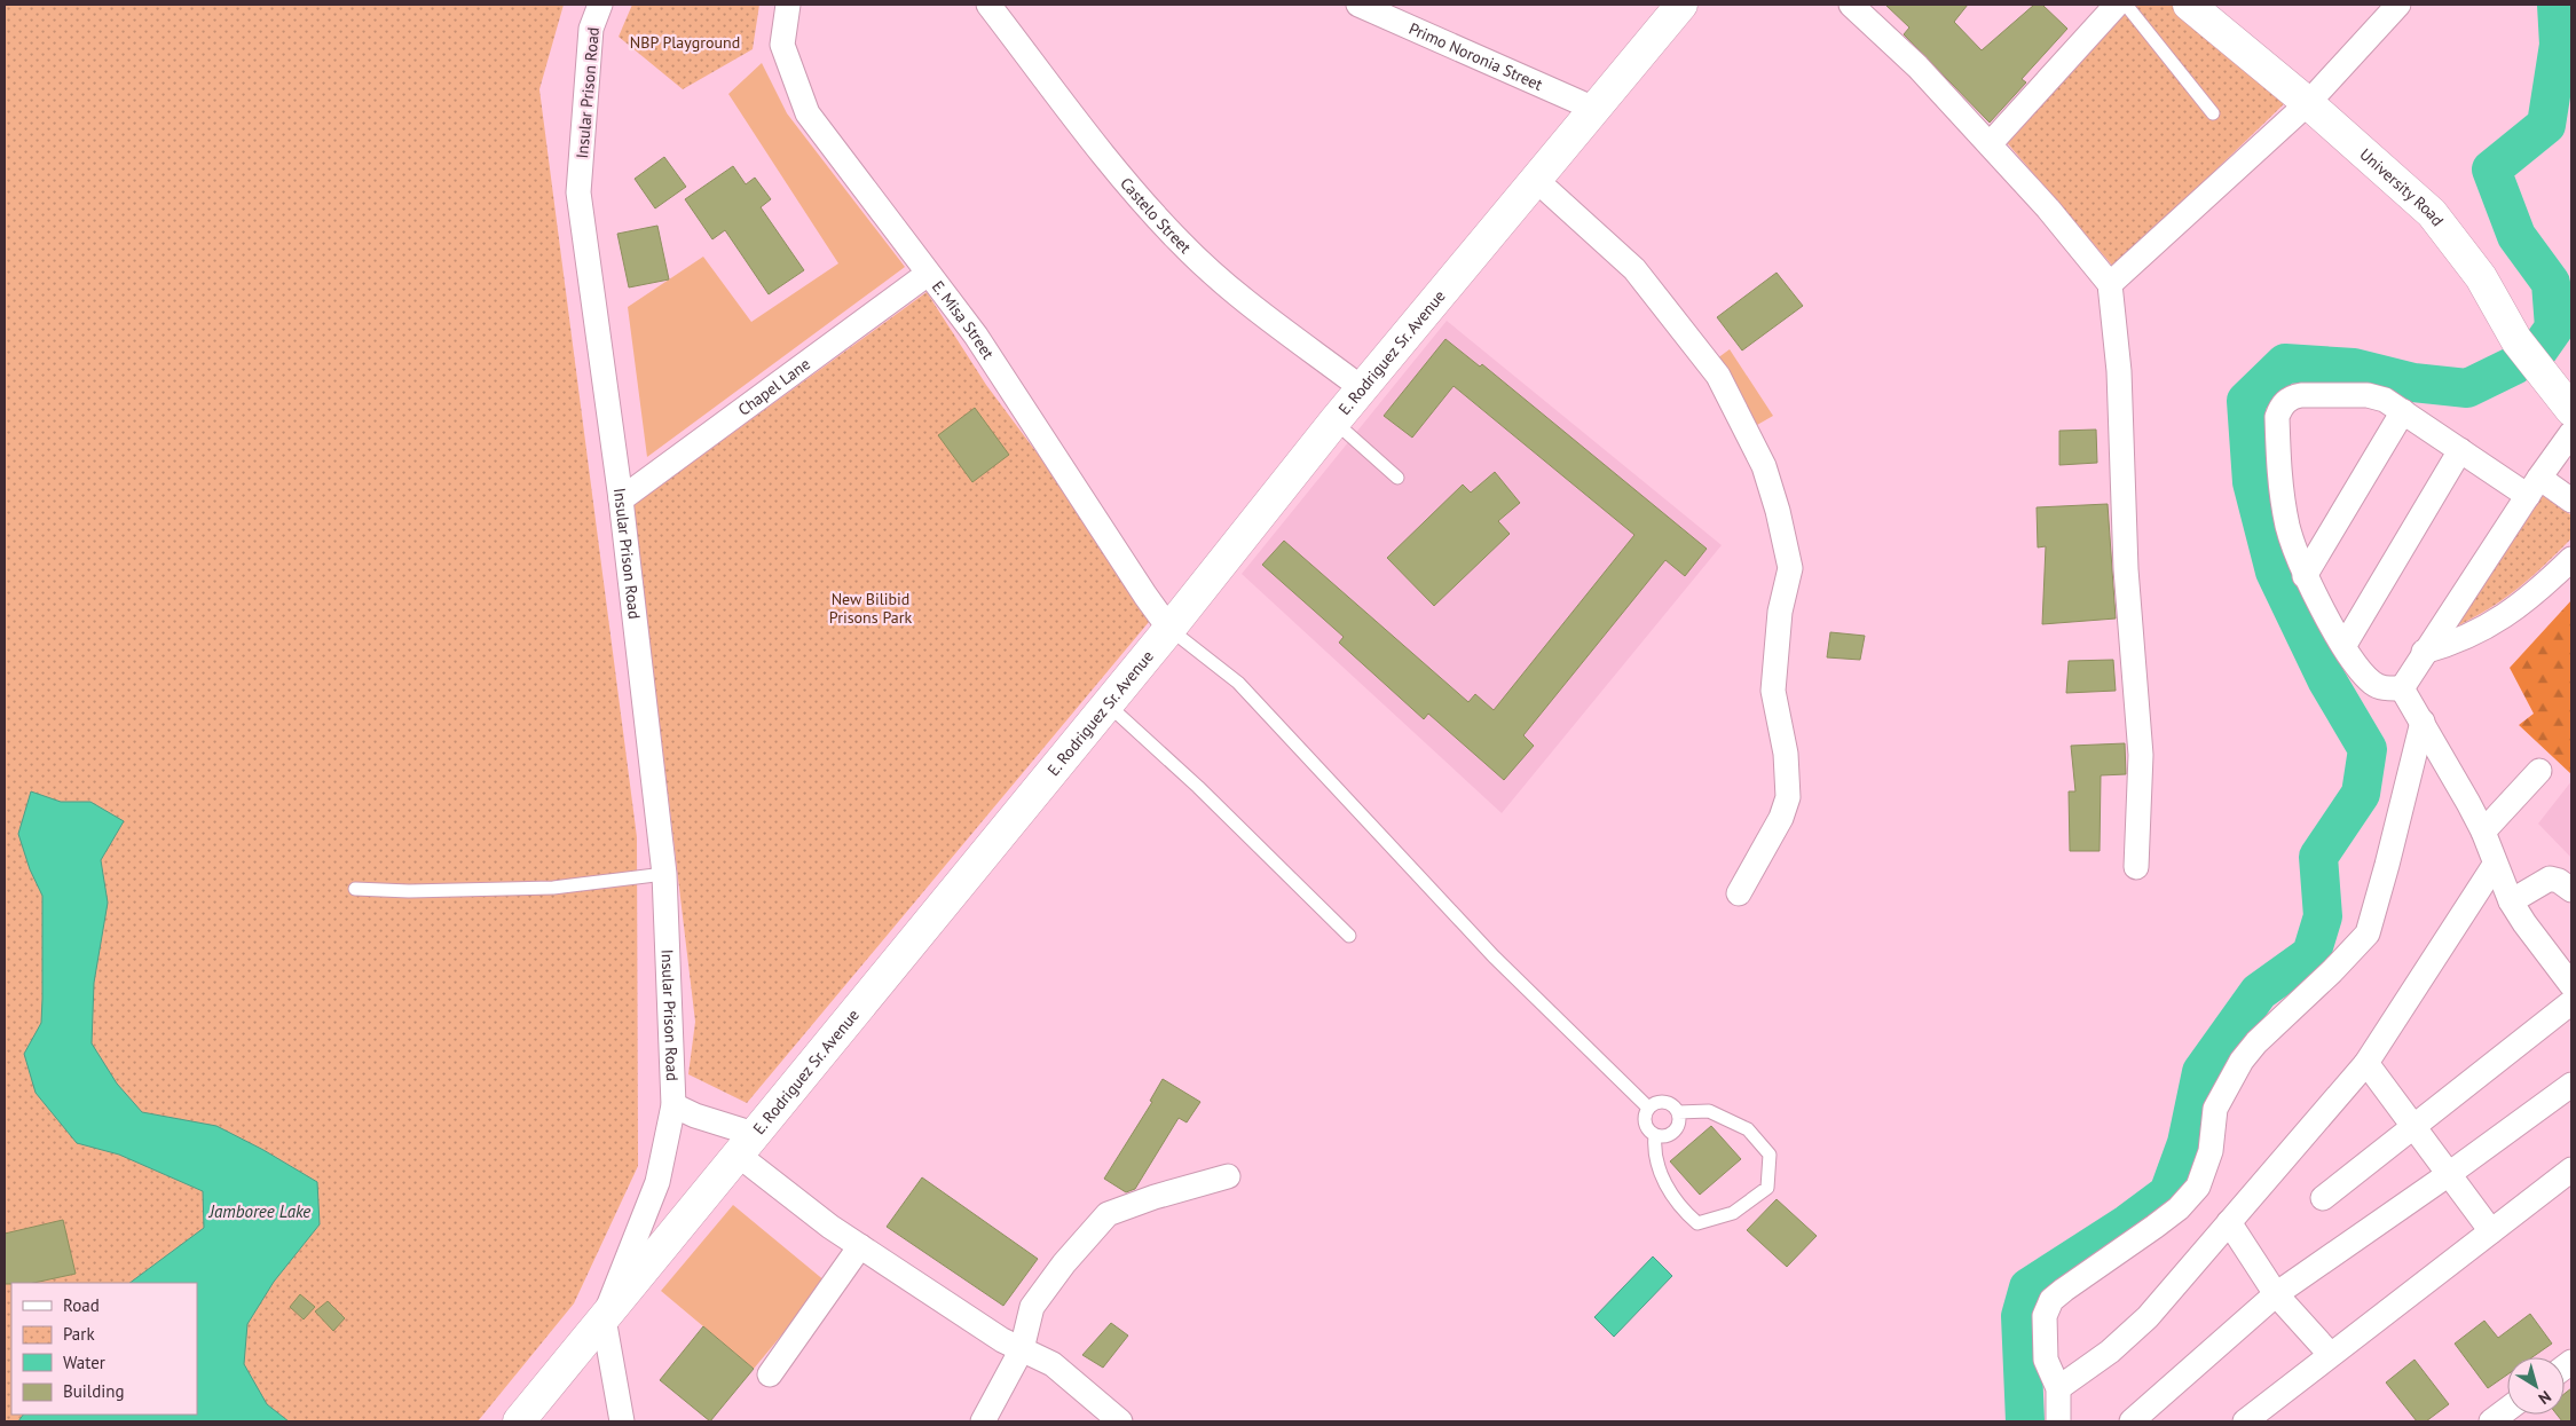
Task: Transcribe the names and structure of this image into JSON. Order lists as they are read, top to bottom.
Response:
{
  "streets": {
    "street": [
      "Primo Noronia Street",
      "Insular Prison Road",
      "University Road",
      "Castelo Street",
      "E. Misa Street",
      "E. Rodriguez Sr. Avenue",
      "Chapel Lane"
    ]
  },
  "crossings": [
    ["Primo Noronia Street", "E. Rodriguez Sr. Avenue"],
    ["Insular Prison Road", "E. Rodriguez Sr. Avenue"],
    ["Insular Prison Road", "Chapel Lane"],
    ["Castelo Street", "E. Rodriguez Sr. Avenue"],
    ["E. Misa Street", "E. Rodriguez Sr. Avenue"],
    ["E. Misa Street", "Chapel Lane"]
  ],
  "water": ["Jamboree Lake"],
  "parks": ["NBP Playground", "New Bilibid Prisons Park"],
  "legend": [
    "Road",
    "Park",
    "Water",
    "Building"
  ],
  "north": "bottom right"
}
